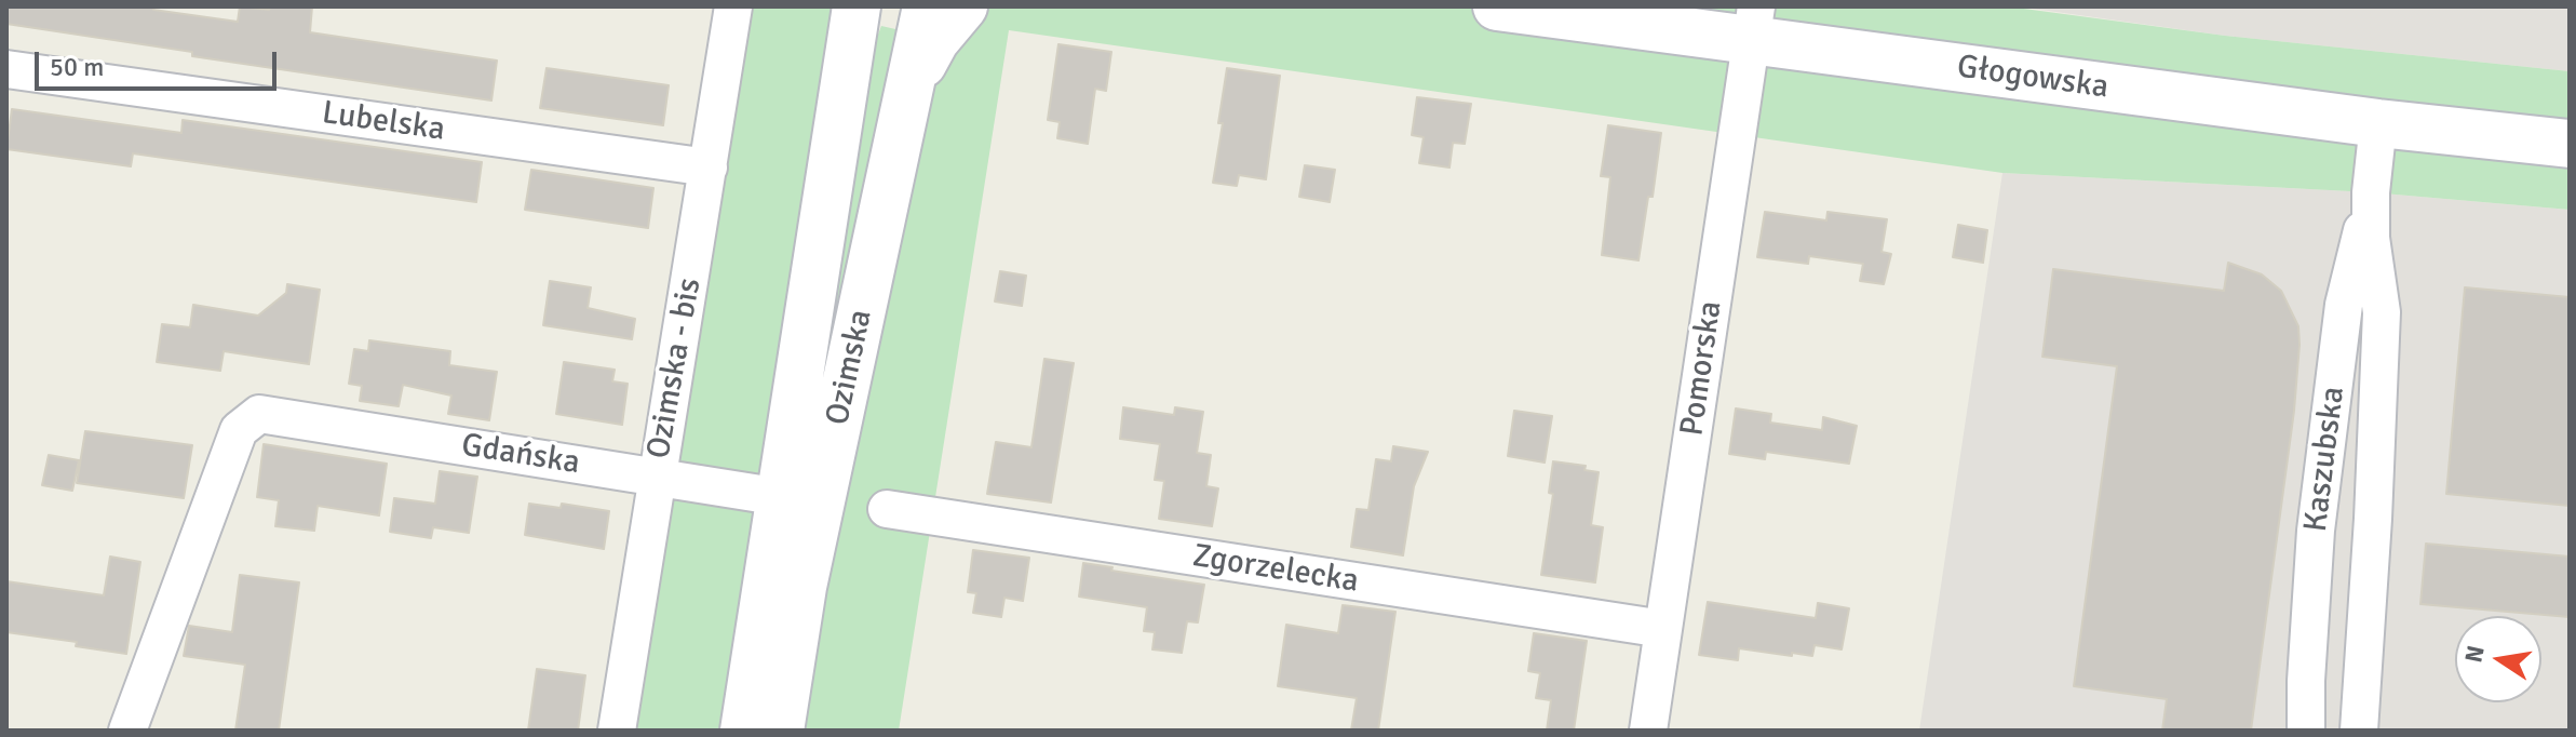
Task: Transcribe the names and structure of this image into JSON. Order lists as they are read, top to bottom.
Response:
{
  "streets": {
    "main road": ["Głogowska", "Ozimska"],
    "street": [
      "Lubelska",
      "Ozimska - bis",
      "Pomorska",
      "Gdańska",
      "Kaszubska",
      "Zgorzelecka"
    ]
  },
  "crossings": [
    ["Głogowska", "Pomorska"],
    ["Głogowska", "Kaszubska"],
    ["Lubelska", "Ozimska - bis"],
    ["Ozimska", "Gdańska"],
    ["Ozimska - bis", "Gdańska"],
    ["Pomorska", "Zgorzelecka"]
  ],
  "scale_bar": "50 m",
  "north": "left"
}
